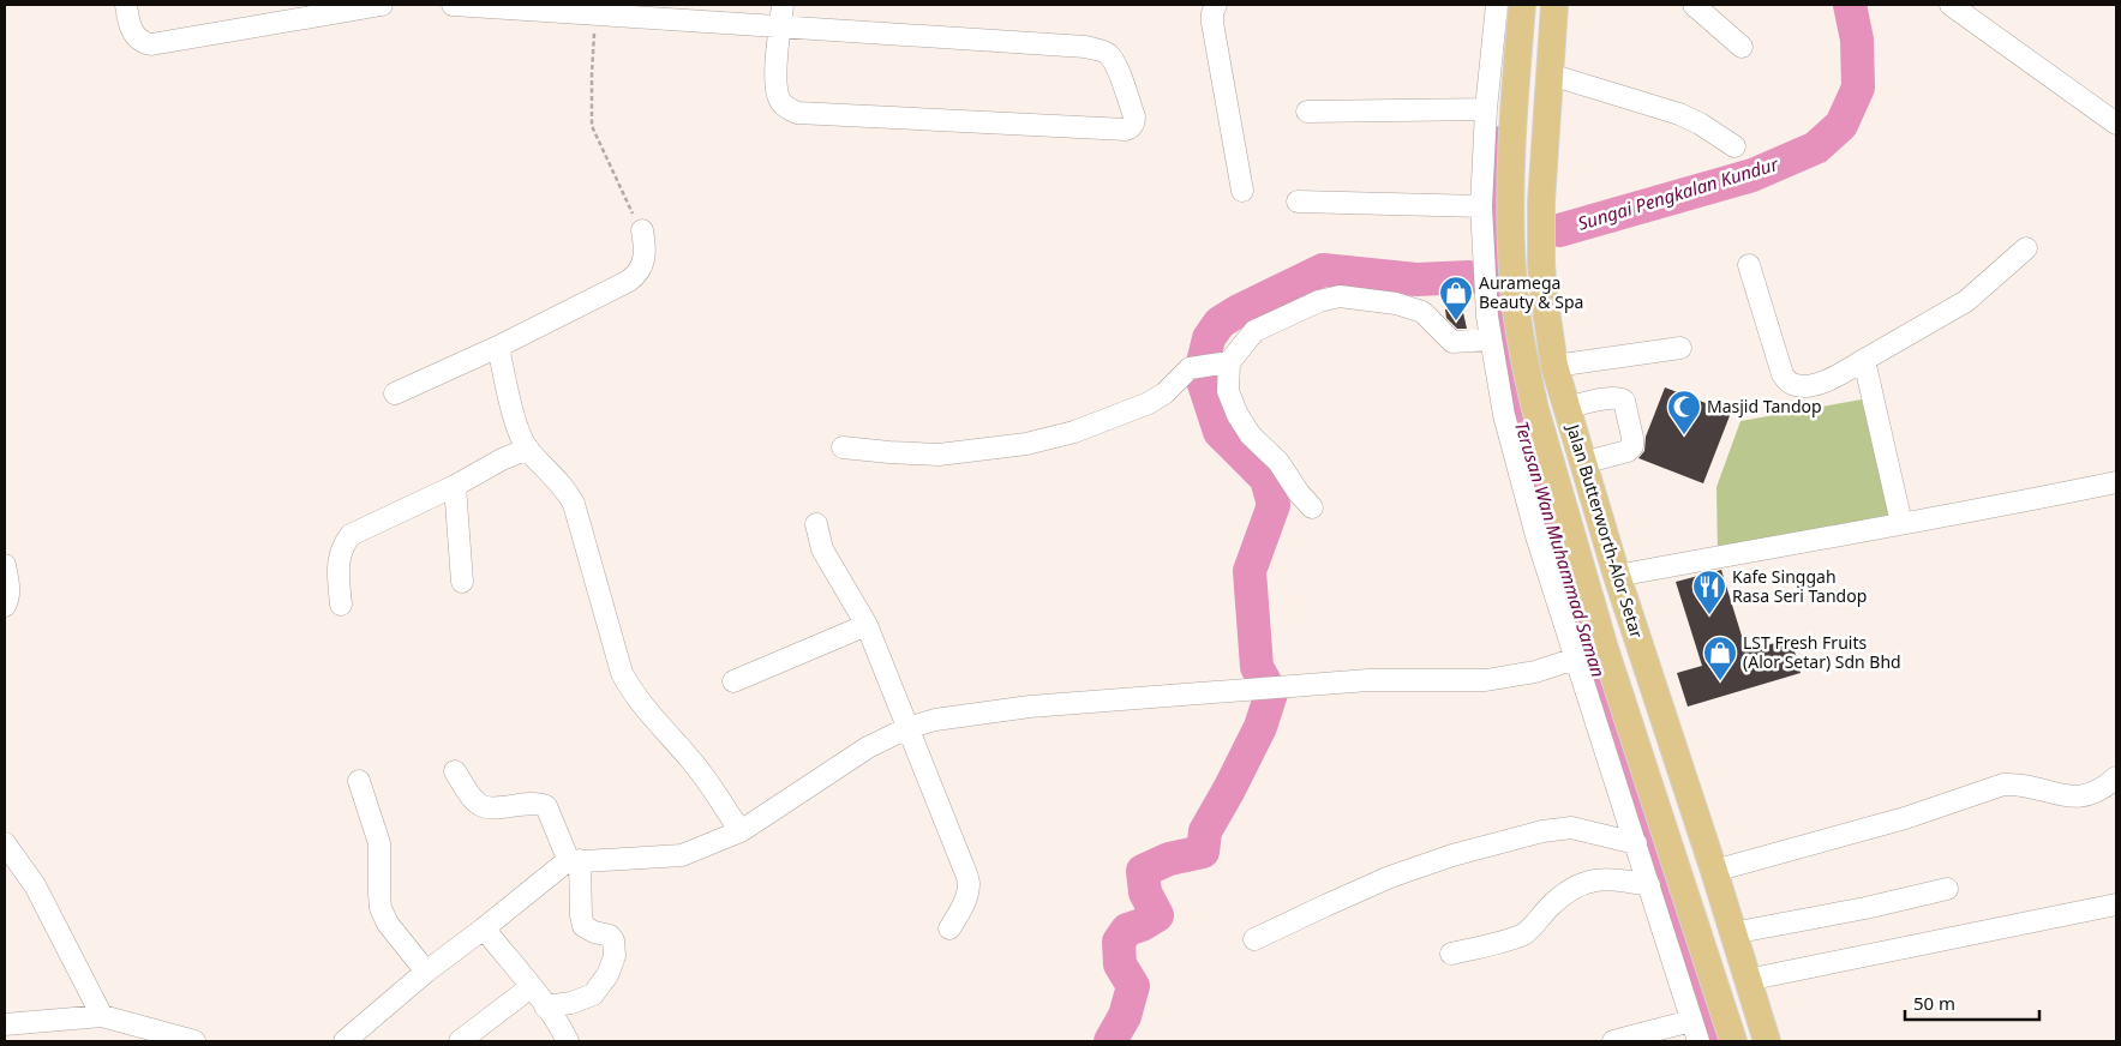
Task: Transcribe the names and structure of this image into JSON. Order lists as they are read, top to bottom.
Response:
{
  "streets": {
    "main road": ["Jalan Butterworth-Alor Setar"]
  },
  "water": ["Sungai Pengkalan Kundur", "Terusan Wan Muhammad Saman"],
  "places": {
    "shop": ["Auramega Beauty & Spa", "LST Fresh Fruits (Alor Setar) Sdn Bhd"],
    "mosque": ["Masjid Tandop"],
    "restaurant": ["Kafe Singgah Rasa Seri Tandop"]
  },
  "scale_bar": "50 m"
}
